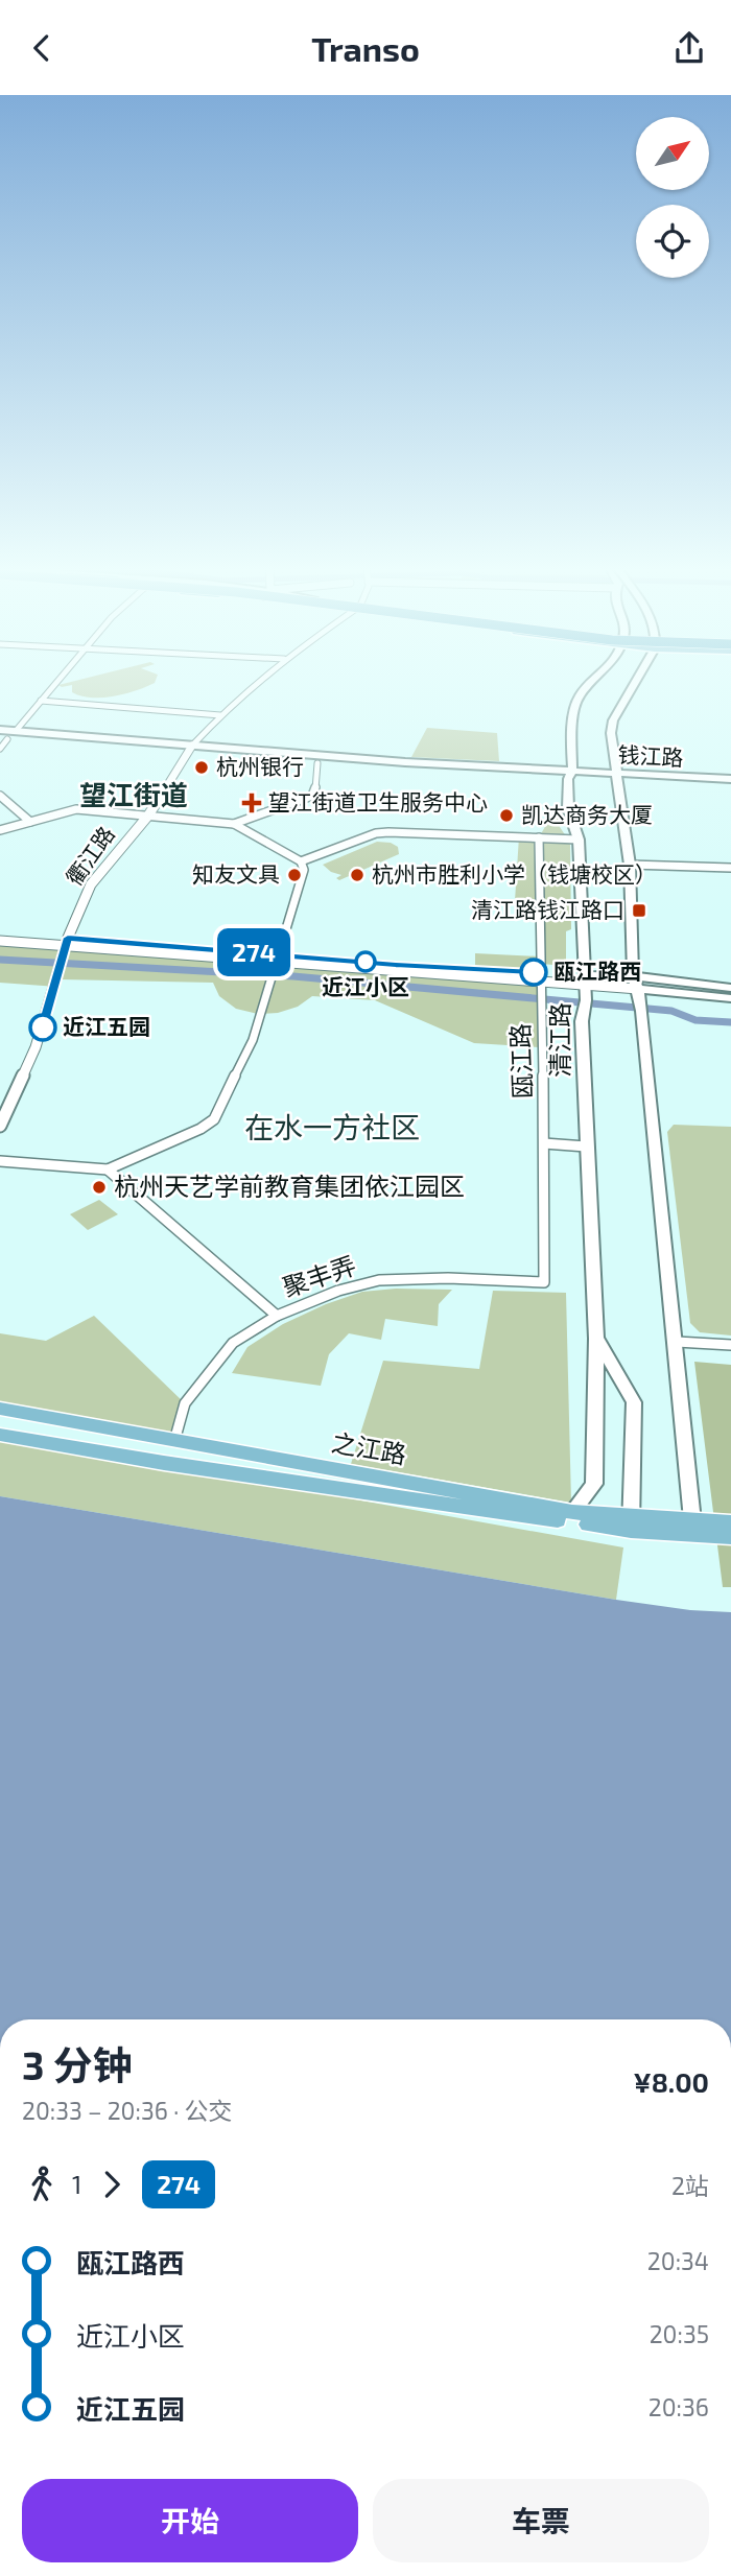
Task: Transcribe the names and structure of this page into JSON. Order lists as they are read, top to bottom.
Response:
{
  "streets": {
    "main road": ["钱江路", "清江路", "之江路"],
    "street": ["衢江路", "瓯江路", "聚丰弄"]
  },
  "crossings": [
    ["钱江路", "衢江路"],
    ["钱江路", "清江路"],
    ["清江路", "之江路"],
    ["瓯江路", "聚丰弄"],
    ["聚丰弄", "之江路"]
  ],
  "districts": ["望江街道", "在水一方社区"],
  "places": {
    "other": [
      "杭州银行",
      "凯达商务大厦",
      "知友文具",
      "杭州市胜利小学（钱塘校区）",
      "近江小区",
      "瓯江路西",
      "近江五园",
      "杭州天艺学前教育集团依江园区"
    ],
    "health": ["望江街道卫生服务中心"],
    "transit": ["清江路钱江路口"]
  },
  "lines": ["bus line 274"],
  "north": "top right",
  "page": {
    "header": "Transo",
    "on_map": "274",
    "heading": ["3 分钟", "20:33 – 20:36 · 公交", "¥8.00"],
    "legs": ["1", "274", "2站"],
    "list": [
      {
        "name": "瓯江路西",
        "value": "20:34"
      },
      {
        "name": "近江小区",
        "value": "20:35"
      },
      {
        "name": "近江五园",
        "value": "20:36"
      }
    ],
    "buttons": ["开始", "车票"]
  }
}
